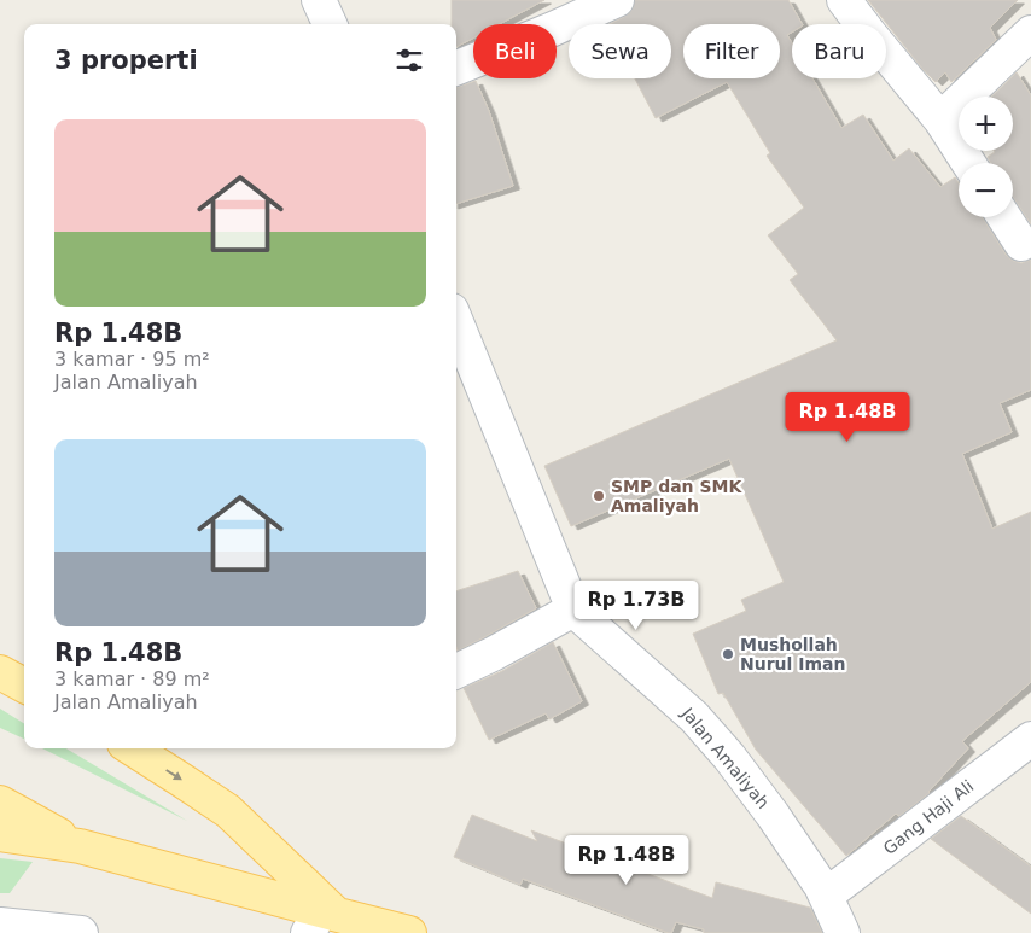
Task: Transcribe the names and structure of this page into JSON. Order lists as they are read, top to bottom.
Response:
{
  "streets": {
    "street": ["Jalan Amaliyah", "Gang Haji Ali"]
  },
  "crossings": [
    ["Jalan Amaliyah", "Gang Haji Ali"]
  ],
  "places": ["SMP dan SMK Amaliyah", "Mushollah Nurul Iman"],
  "page": {
    "chip": [
      "Beli",
      "Sewa",
      "Filter",
      "Baru"
    ],
    "heading": "3 properti",
    "map_buttons": ["+", "−"],
    "list": [
      {
        "name": "Rp 1.48B",
        "note": "3 kamar · 95 m² · Jalan Amaliyah"
      },
      {
        "name": "Rp 1.48B",
        "note": "3 kamar · 89 m² · Jalan Amaliyah"
      }
    ],
    "price": ["Rp 1.48B", "Rp 1.73B", "Rp 1.48B"]
  }
}
